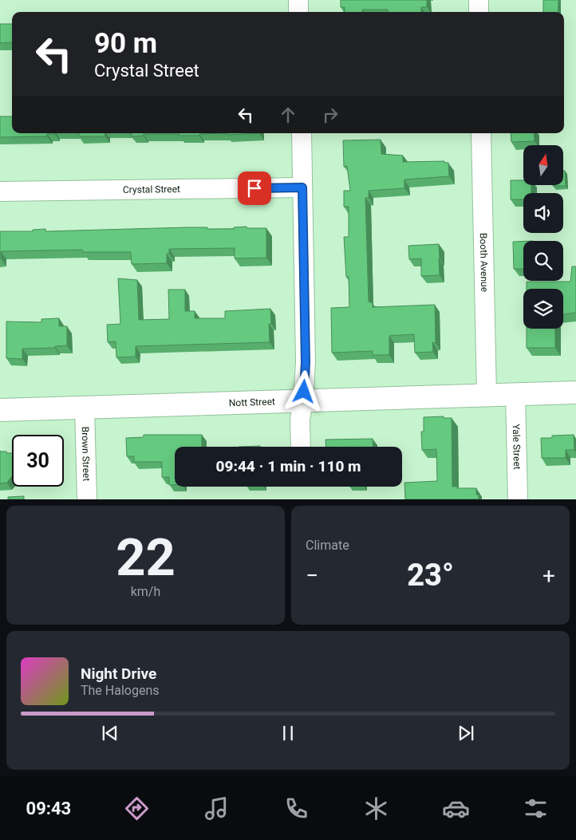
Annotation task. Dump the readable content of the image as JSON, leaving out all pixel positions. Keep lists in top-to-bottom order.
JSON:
{
  "streets": {
    "street": [
      "Crystal Street",
      "Booth Avenue",
      "Nott Street",
      "Yale Street",
      "Brown Street"
    ]
  },
  "crossings": [
    ["Booth Avenue", "Nott Street"],
    ["Nott Street", "Yale Street"],
    ["Nott Street", "Brown Street"]
  ],
  "north": "top",
  "page": {
    "turn": ["90 m", "Crystal Street"],
    "limit": "30",
    "trip": "09:44 · 1 min · 110 m",
    "tile": [
      ["22", "km/h"],
      "Climate"
    ],
    "heat": ["−", "23°", "+"],
    "song": ["Night Drive", "The Halogens"],
    "tabs": "09:43"
  }
}
